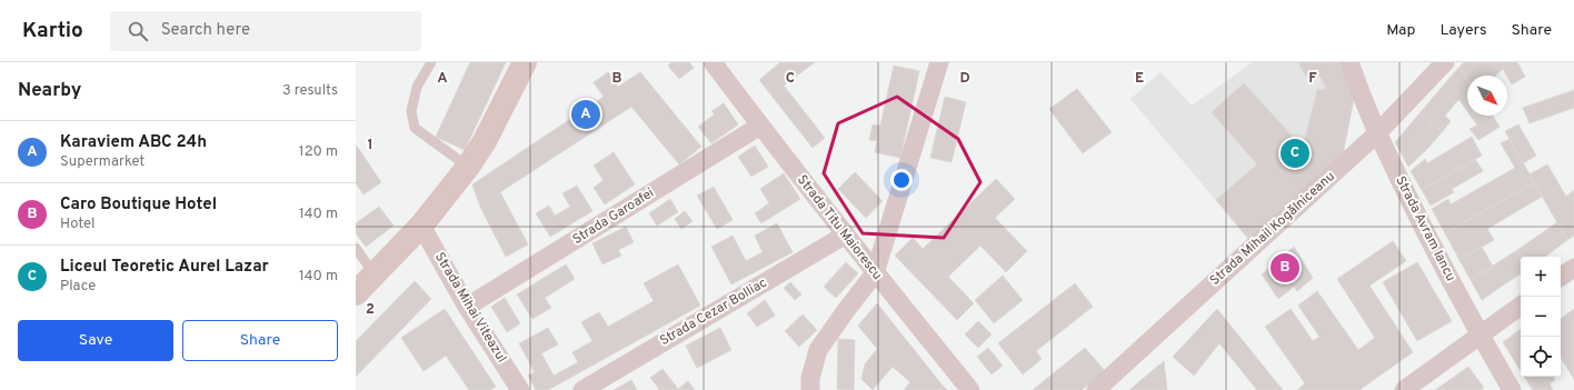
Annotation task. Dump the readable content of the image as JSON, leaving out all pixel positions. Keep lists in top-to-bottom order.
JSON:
{
  "streets": {
    "street": [
      "Strada Garoafei",
      "Strada Titu Maiorescu",
      "Strada Mihail Kogălniceanu",
      "Strada Avram Iancu",
      "Strada Mihai Viteazul",
      "Strada Cezar Bolliac"
    ]
  },
  "crossings": [
    ["Strada Garoafei", "Strada Titu Maiorescu"],
    ["Strada Garoafei", "Strada Mihai Viteazul"],
    ["Strada Titu Maiorescu", "Strada Cezar Bolliac"],
    ["Strada Mihail Kogălniceanu", "Strada Avram Iancu"]
  ],
  "north": "bottom right",
  "page": {
    "header": "Kartio",
    "search": "Search here",
    "nav": ["Map", "Layers", "Share"],
    "heading": ["Nearby", "3 results"],
    "pins": ["A", "C", "B"],
    "list": [
      {
        "mark": "A",
        "name": "Karaviem ABC 24h",
        "note": "Supermarket",
        "value": "120 m"
      },
      {
        "mark": "B",
        "name": "Caro Boutique Hotel",
        "note": "Hotel",
        "value": "140 m"
      },
      {
        "mark": "C",
        "name": "Liceul Teoretic Aurel Lazar",
        "note": "Place",
        "value": "140 m"
      }
    ],
    "map_buttons": ["+", "−"],
    "buttons": ["Save", "Share"]
  },
  "grid": {
    "columns": [
      "A",
      "B",
      "C",
      "D",
      "E",
      "F"
    ],
    "rows": ["1", "2"]
  }
}
